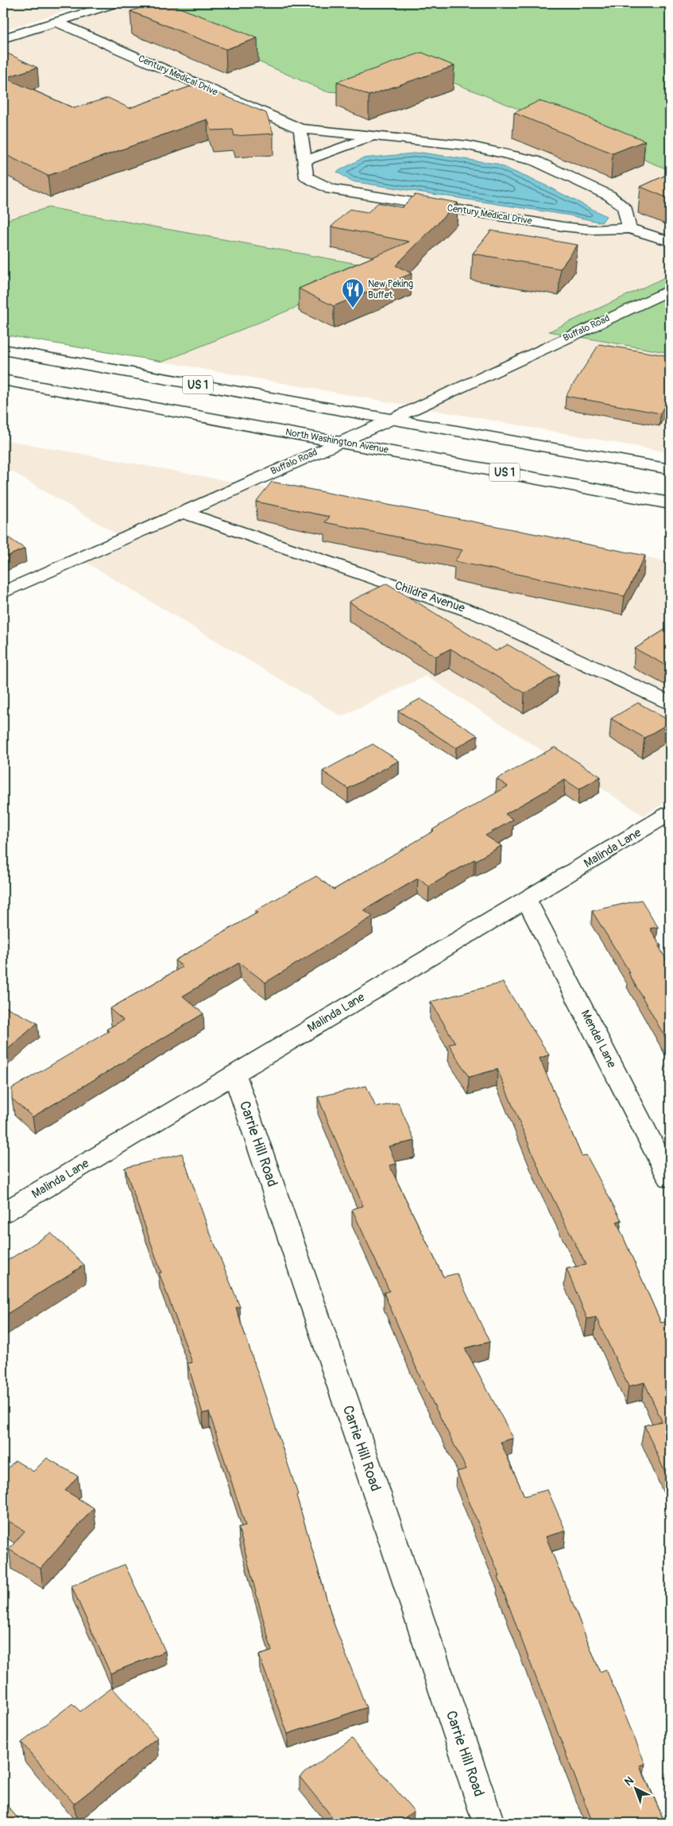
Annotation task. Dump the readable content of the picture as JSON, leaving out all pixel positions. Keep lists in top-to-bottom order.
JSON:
{
  "streets": {
    "street": [
      "Century Medical Drive",
      "Buffalo Road",
      "US 1",
      "North Washington Avenue",
      "Childre Avenue",
      "Malinda Lane",
      "Mendel Lane",
      "Carrie Hill Road"
    ]
  },
  "crossings": [
    ["Buffalo Road", "US 1"],
    ["Buffalo Road", "North Washington Avenue"],
    ["Buffalo Road", "Childre Avenue"],
    ["Malinda Lane", "Mendel Lane"],
    ["Malinda Lane", "Carrie Hill Road"]
  ],
  "places": {
    "restaurant": ["New Peking Buffet"]
  },
  "north": "top left"
}
